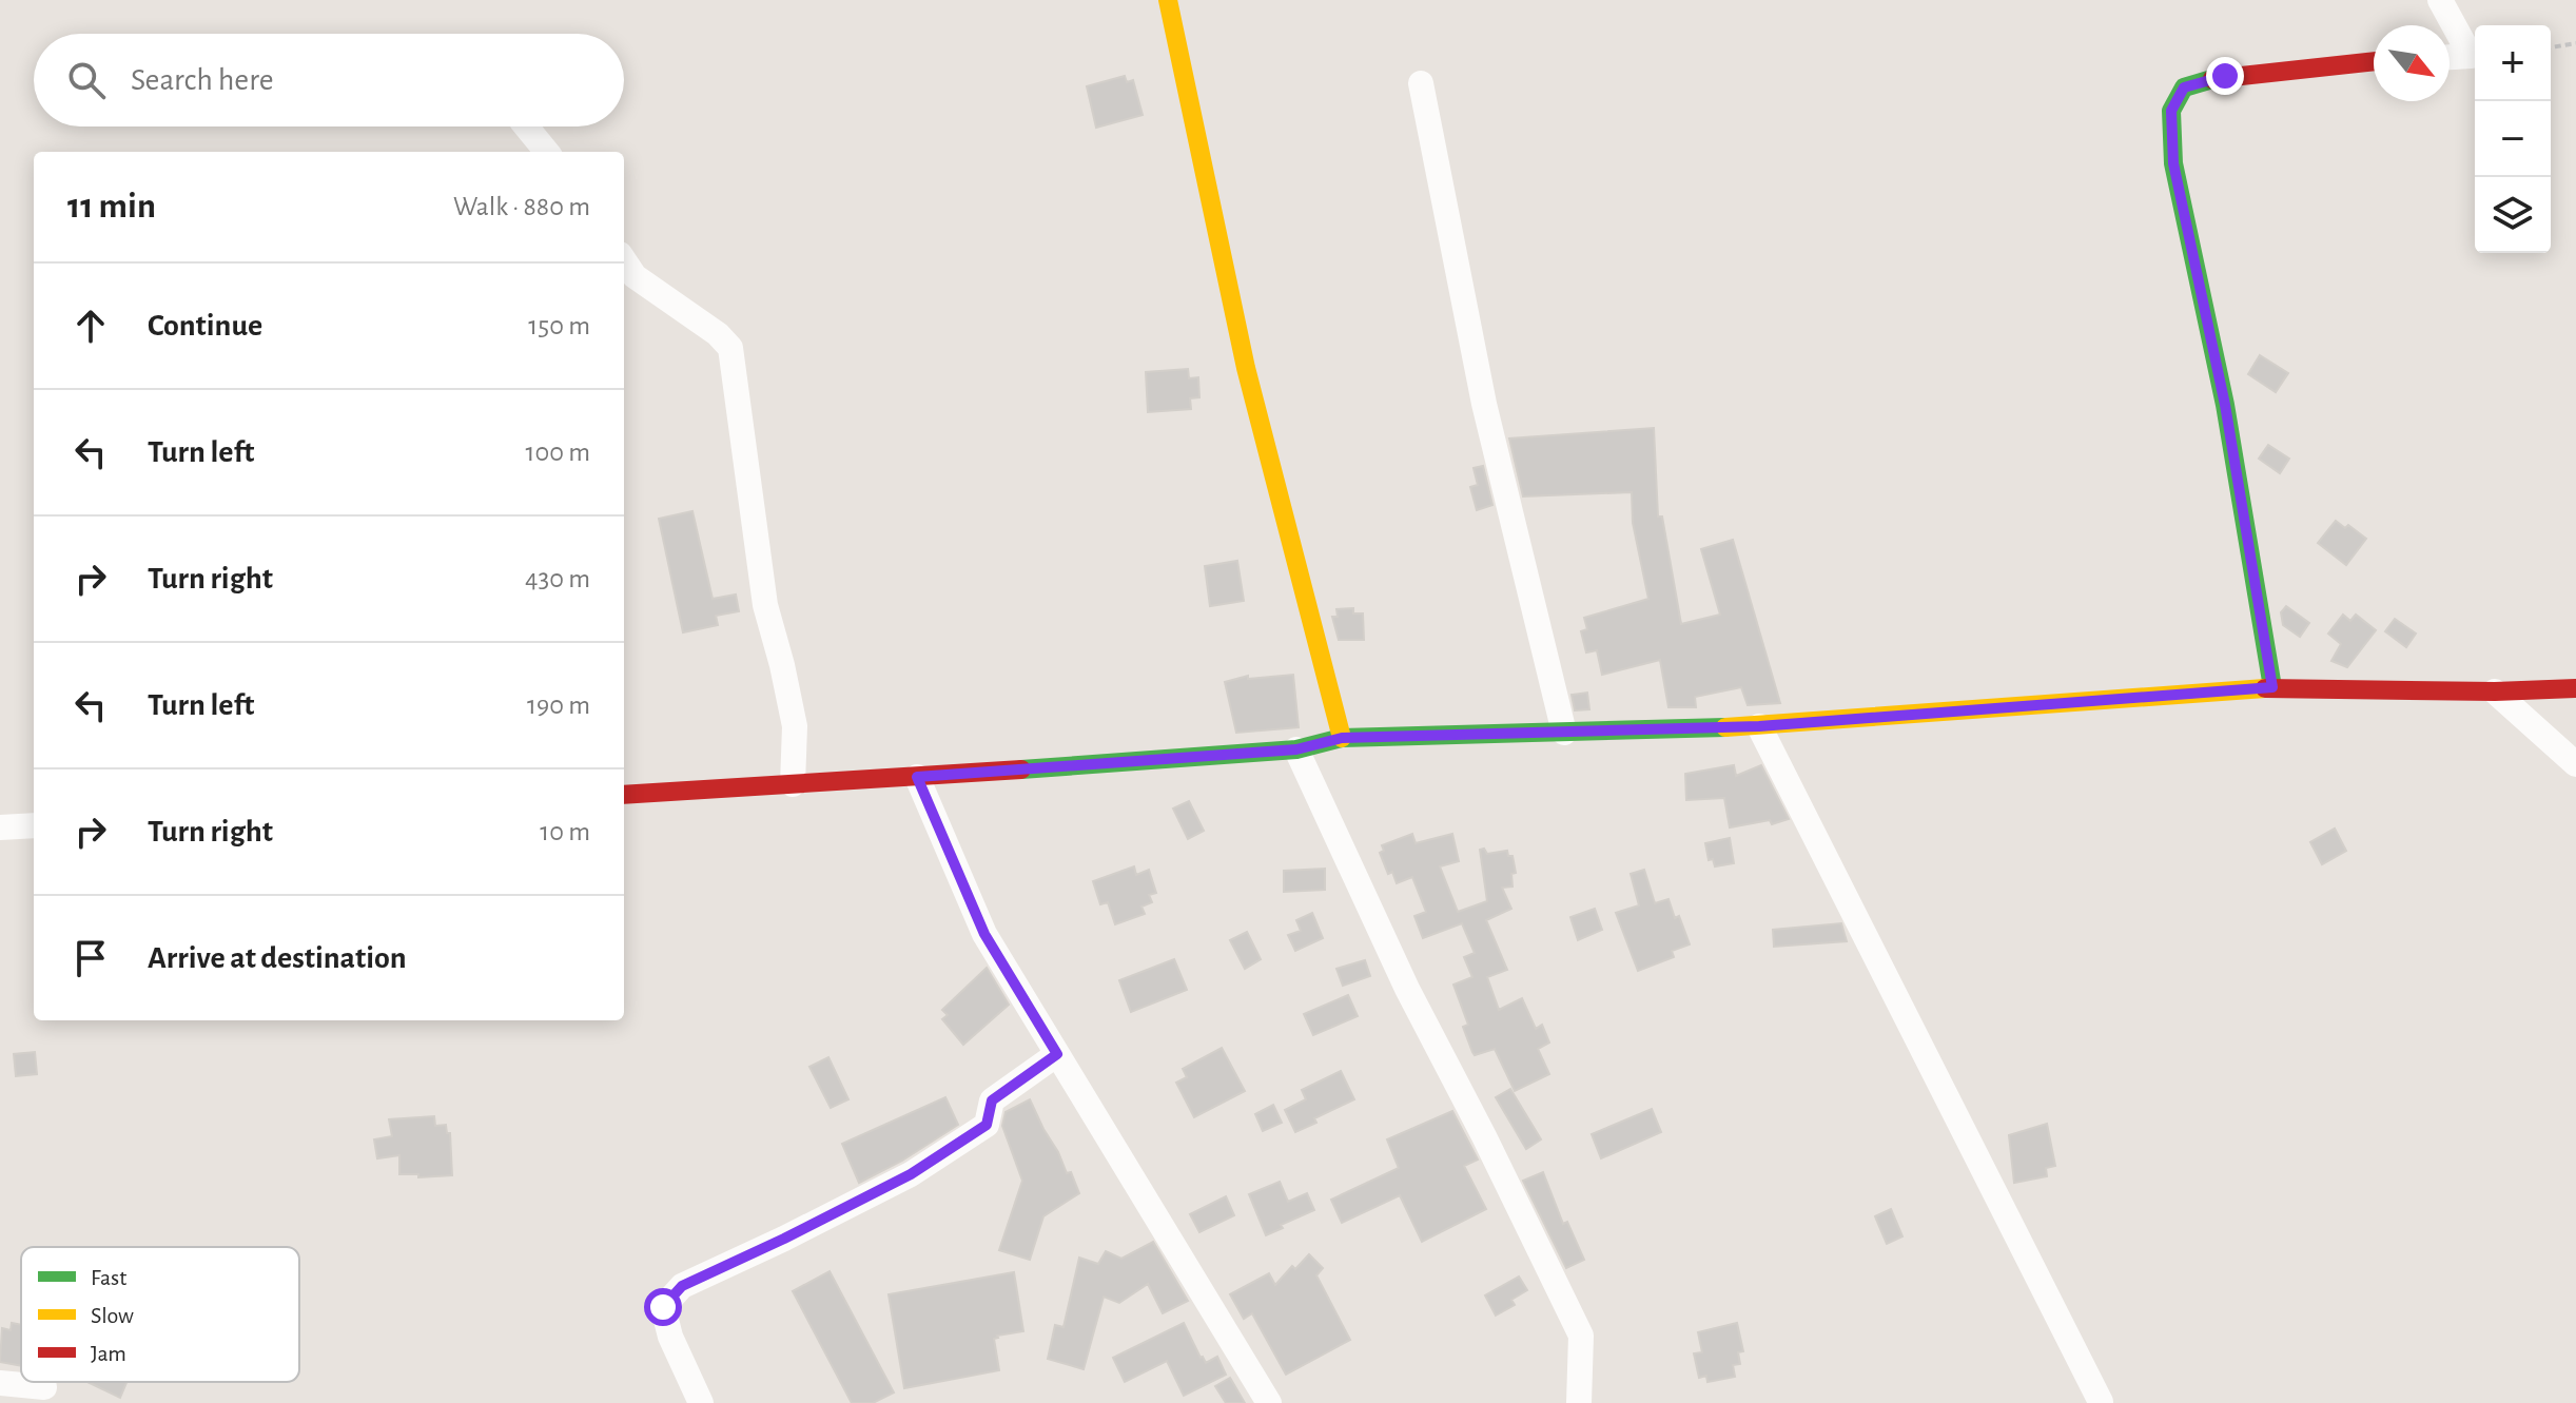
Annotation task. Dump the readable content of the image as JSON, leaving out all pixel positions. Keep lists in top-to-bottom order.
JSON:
{
  "legend": ["Fast", "Slow", "Jam"],
  "north": "bottom right",
  "page": {
    "map_buttons": ["+", "−"],
    "search": "Search here",
    "heading": ["11 min", "Walk · 880 m"],
    "list": [
      ["Continue", "150 m"],
      ["Turn left", "100 m"],
      ["Turn right", "430 m"],
      ["Turn left", "190 m"],
      ["Turn right", "10 m"],
      "Arrive at destination"
    ]
  }
}
